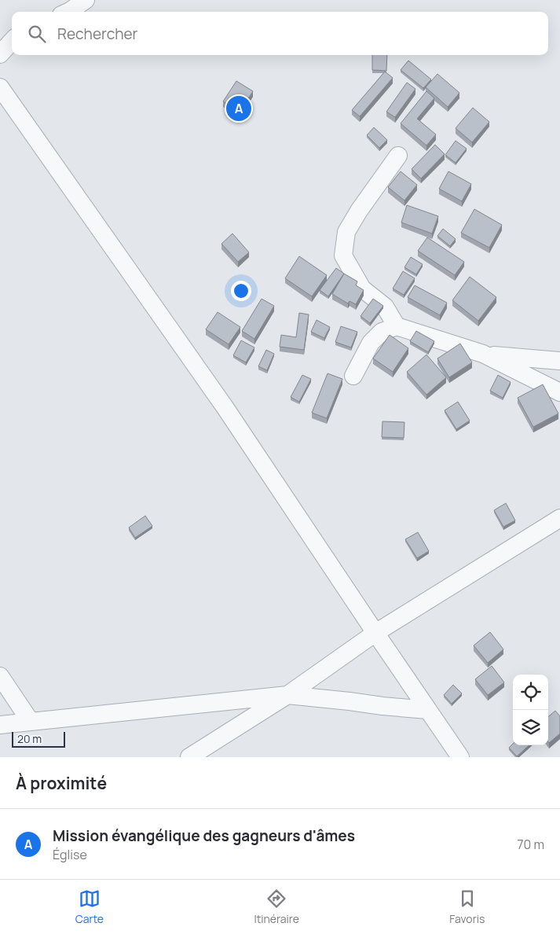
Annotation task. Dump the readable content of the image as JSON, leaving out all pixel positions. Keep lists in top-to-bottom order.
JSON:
{
  "scale_bar": "20 m",
  "page": {
    "search": "Rechercher",
    "pins": "A",
    "scale": "20 m",
    "heading": "À proximité",
    "list": [
      {
        "mark": "A",
        "name": "Mission évangélique des gagneurs d'âmes",
        "note": "Église",
        "value": "70 m"
      }
    ],
    "nav": ["Carte", "Itinéraire", "Favoris"]
  }
}
